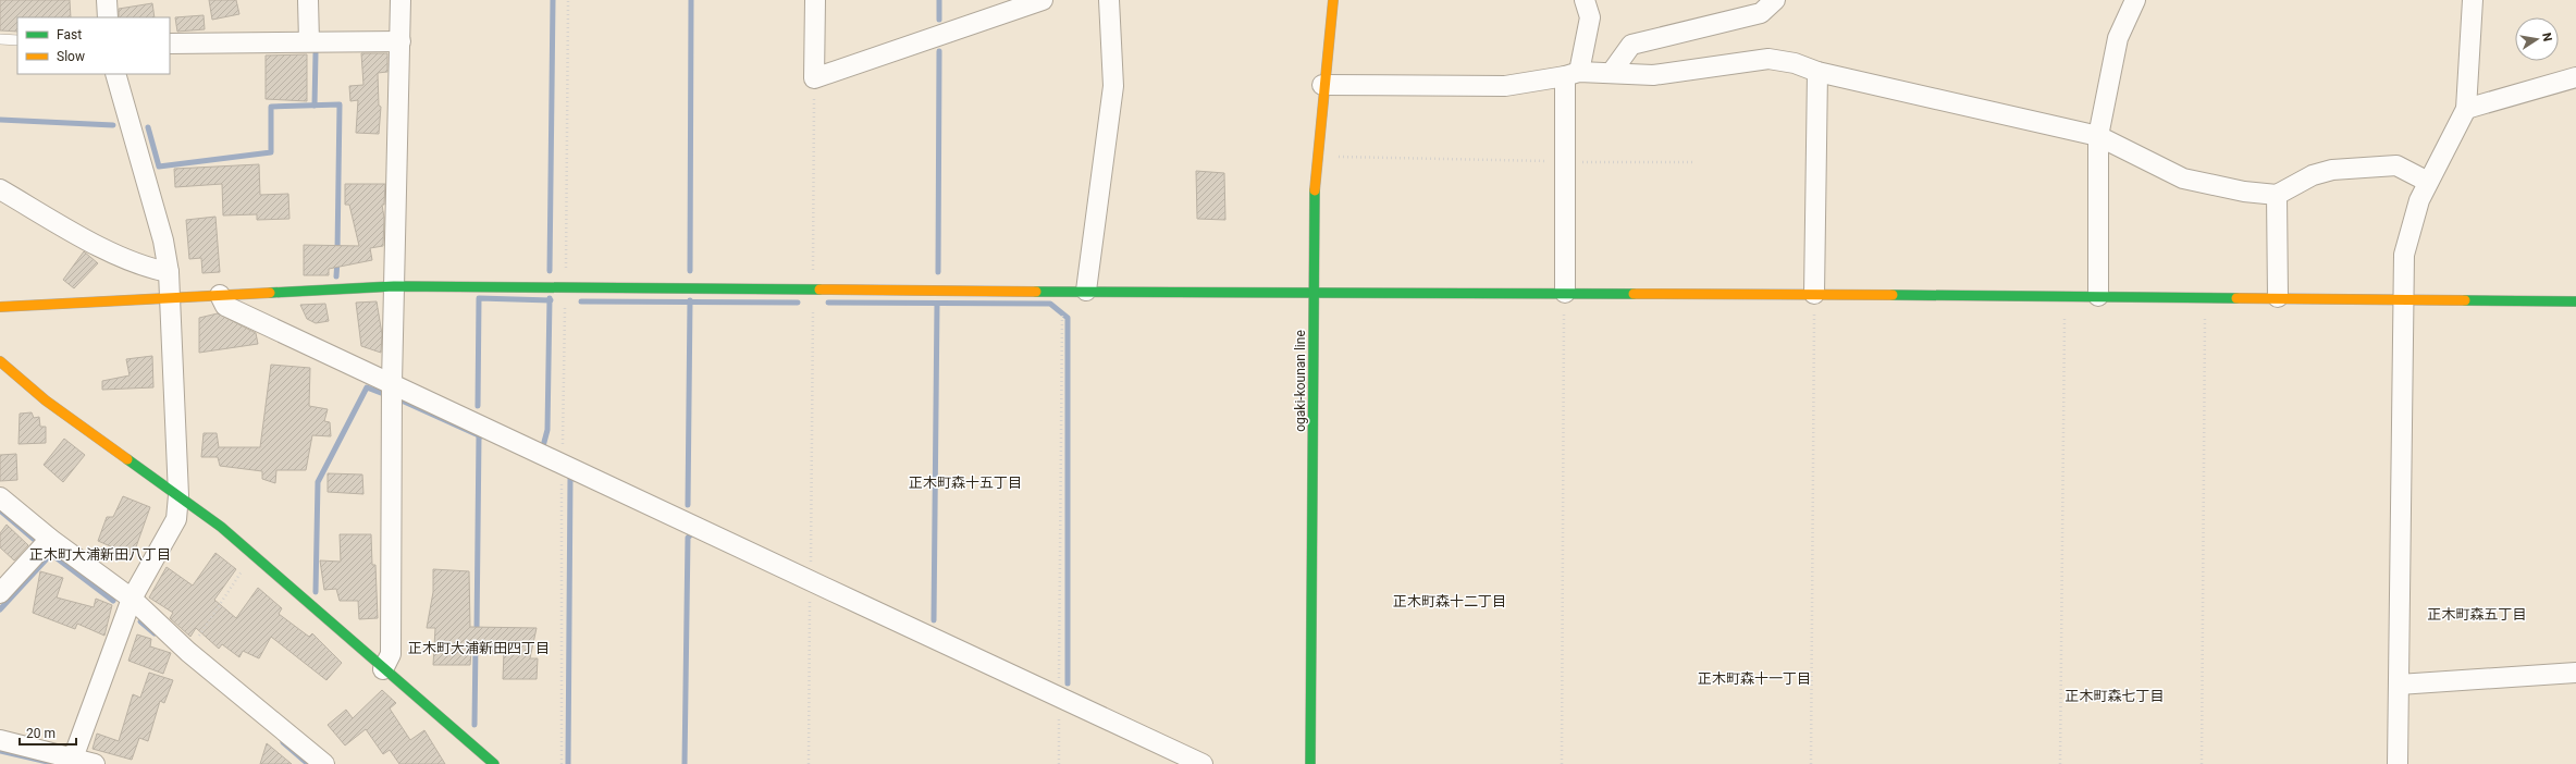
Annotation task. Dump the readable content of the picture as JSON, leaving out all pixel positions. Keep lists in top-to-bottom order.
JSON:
{
  "streets": {
    "street": ["ogaki-kounan line"]
  },
  "districts": [
    "正木町森十五丁目",
    "正木町大浦新田八丁目",
    "正木町森十二丁目",
    "正木町森五丁目",
    "正木町大浦新田四丁目",
    "正木町森十一丁目",
    "正木町森七丁目"
  ],
  "legend": ["Fast", "Slow"],
  "scale_bar": "20 m",
  "north": "right"
}
